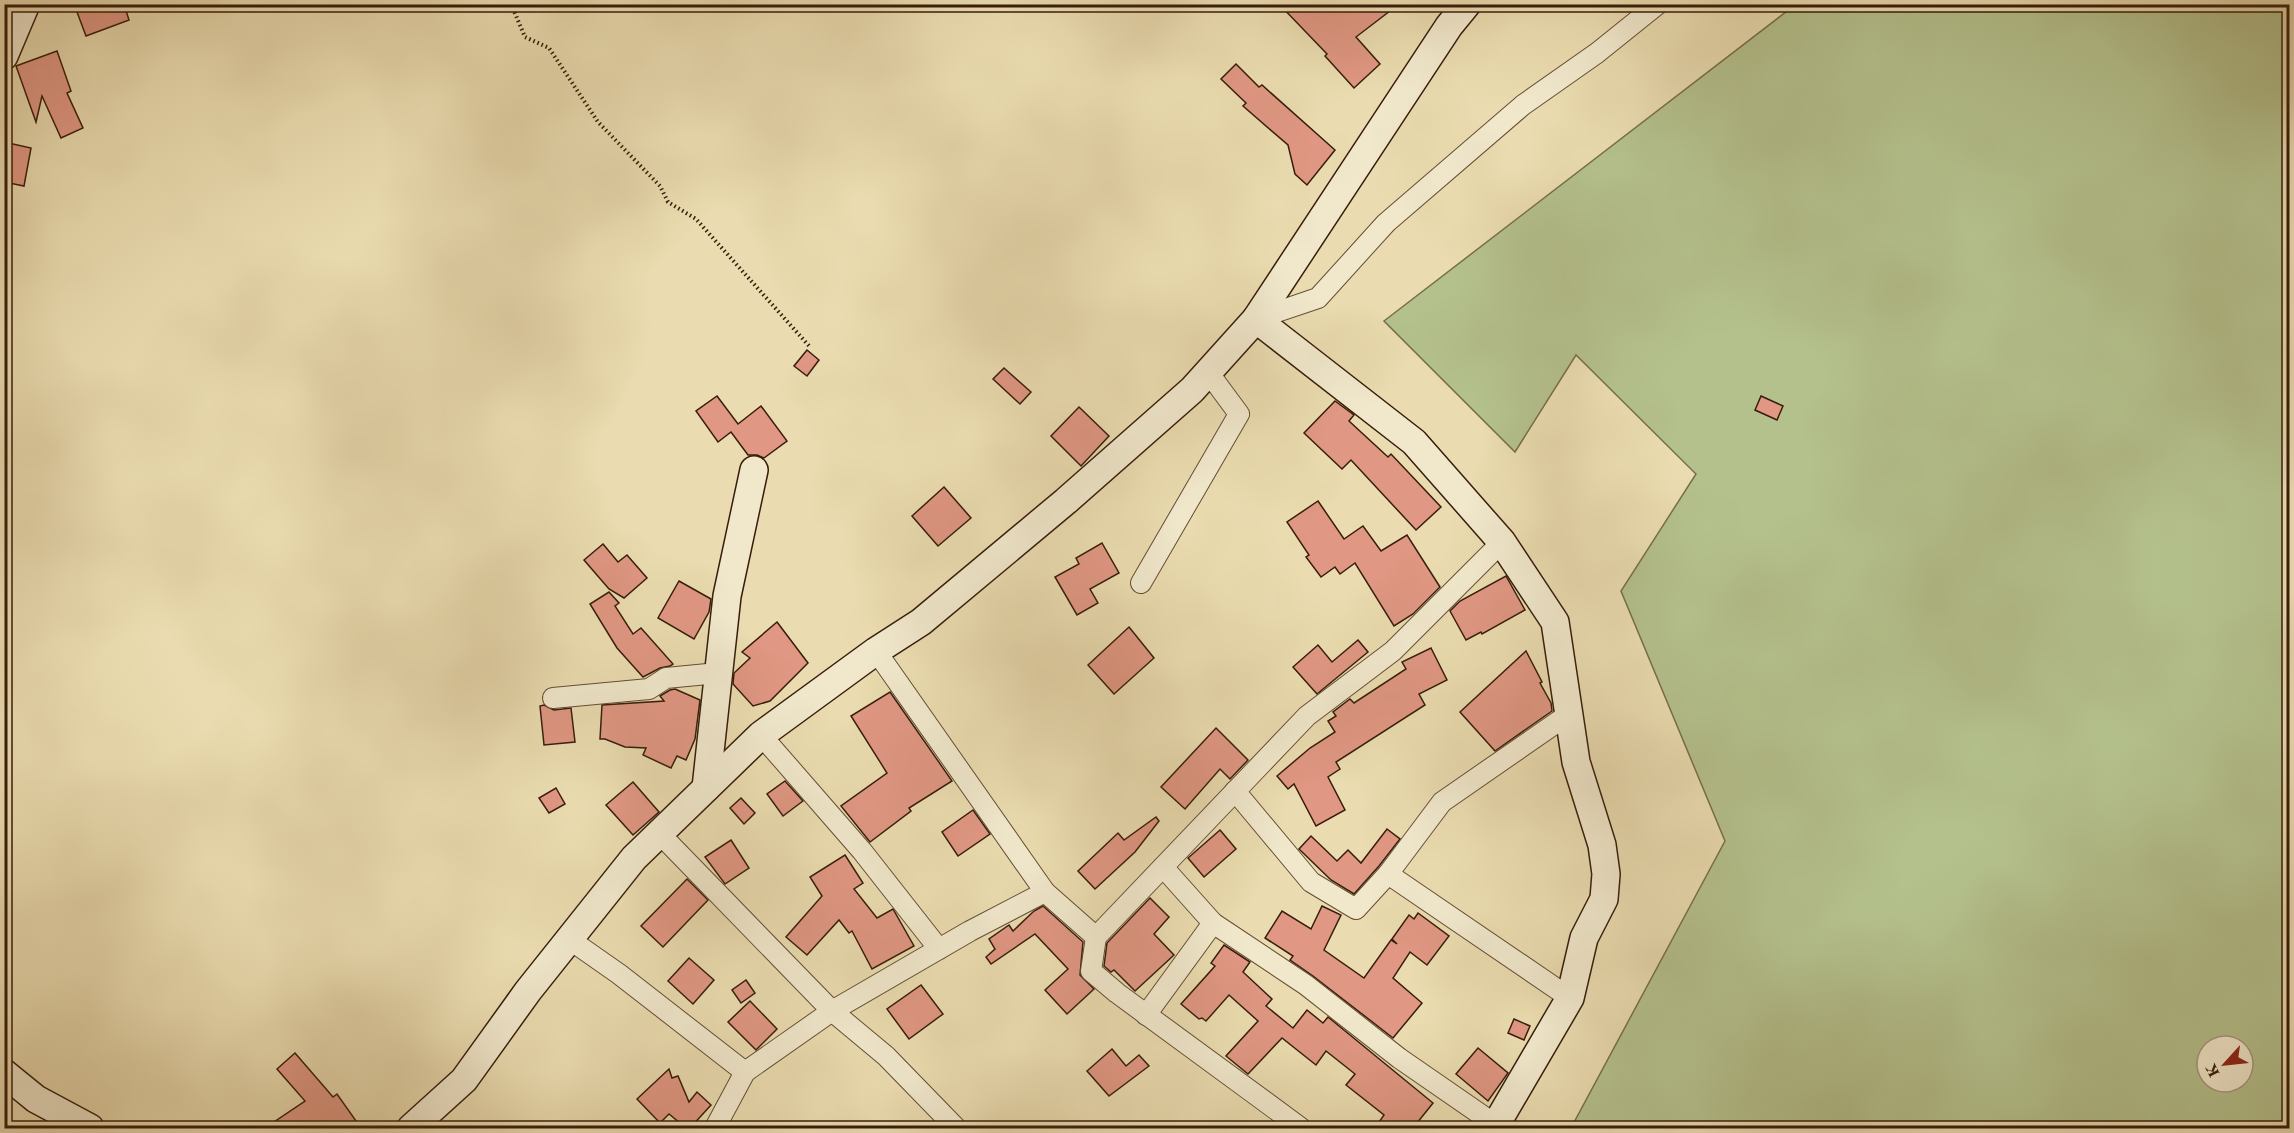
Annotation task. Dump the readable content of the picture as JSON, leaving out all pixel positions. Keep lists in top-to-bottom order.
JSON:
{
  "north": "bottom left"
}
